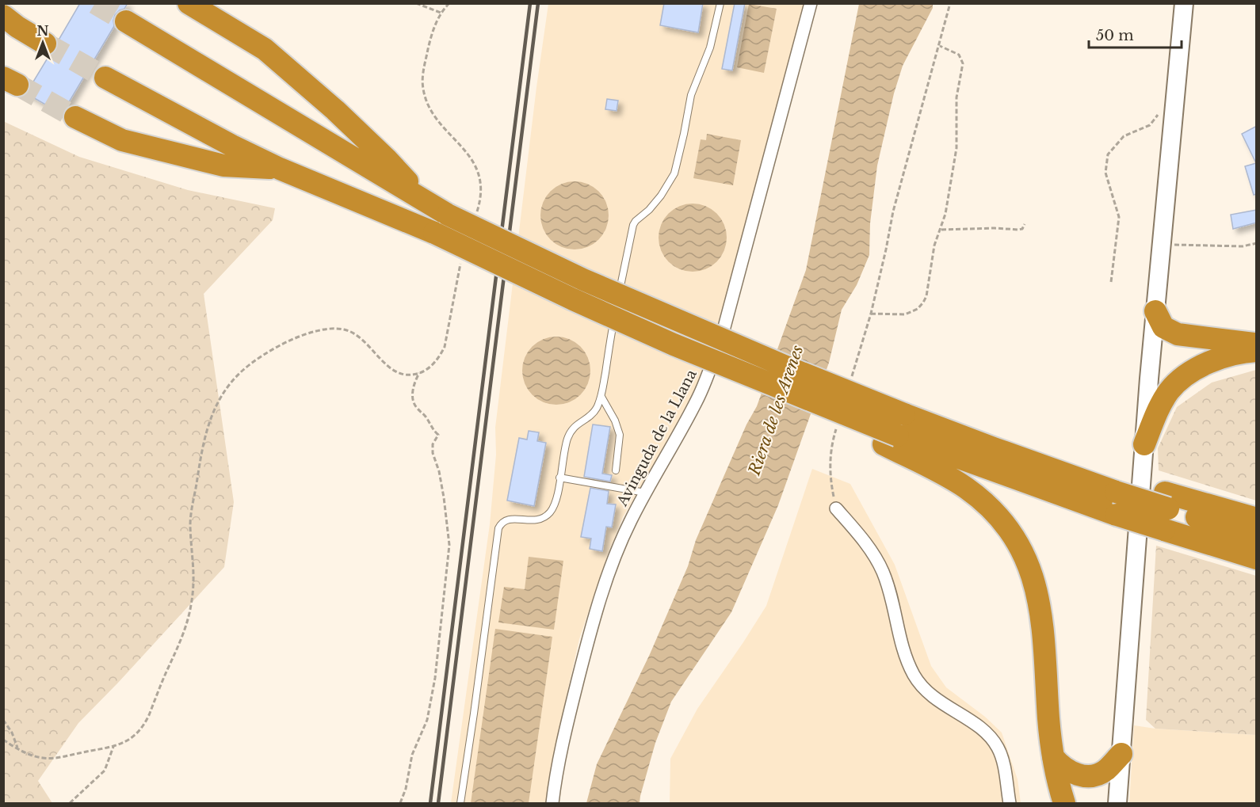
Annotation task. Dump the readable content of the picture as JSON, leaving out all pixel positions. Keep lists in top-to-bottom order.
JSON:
{
  "streets": {
    "street": ["Avinguda de la Llana"]
  },
  "water": ["Riera de les Arenes"],
  "scale_bar": "50 m",
  "north": "top"
}
